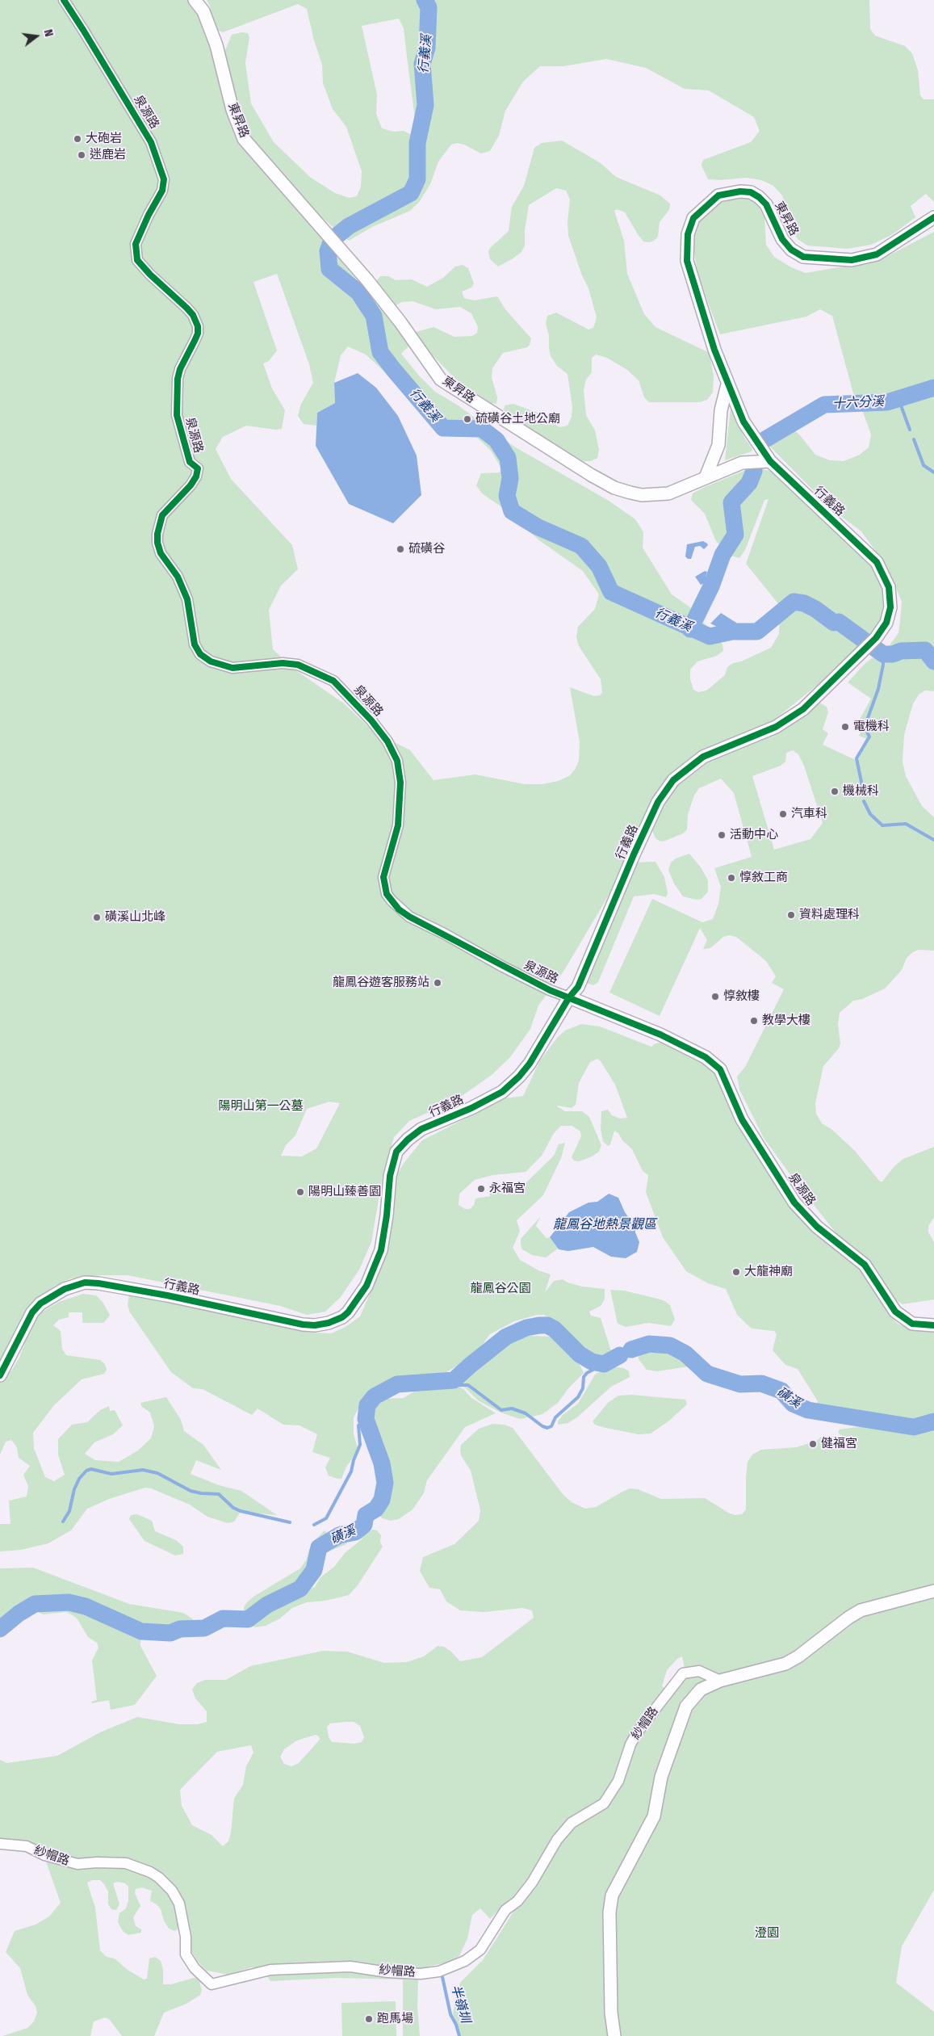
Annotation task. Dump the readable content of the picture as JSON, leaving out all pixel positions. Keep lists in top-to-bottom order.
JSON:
{
  "streets": {
    "street": [
      "泉源路",
      "東昇路",
      "行義路",
      "紗帽路"
    ]
  },
  "crossings": [
    ["泉源路", "行義路"],
    ["東昇路", "行義路"]
  ],
  "water": [
    "行義溪",
    "十六分溪",
    "龍鳳谷地熱景觀區",
    "磺溪",
    "半嶺圳"
  ],
  "parks": ["陽明山第一公墓", "龍鳳谷公園", "澄園"],
  "places": [
    "大砲岩",
    "迷鹿岩",
    "硫磺谷土地公廟",
    "硫磺谷",
    "電機科",
    "機械科",
    "汽車科",
    "活動中心",
    "惇敘工商",
    "資料處理科",
    "磺溪山北峰",
    "龍鳳谷遊客服務站",
    "惇敘樓",
    "教學大樓",
    "永福宮",
    "陽明山臻善園",
    "大龍神廟",
    "健福宮",
    "跑馬場"
  ],
  "north": "right"
}
